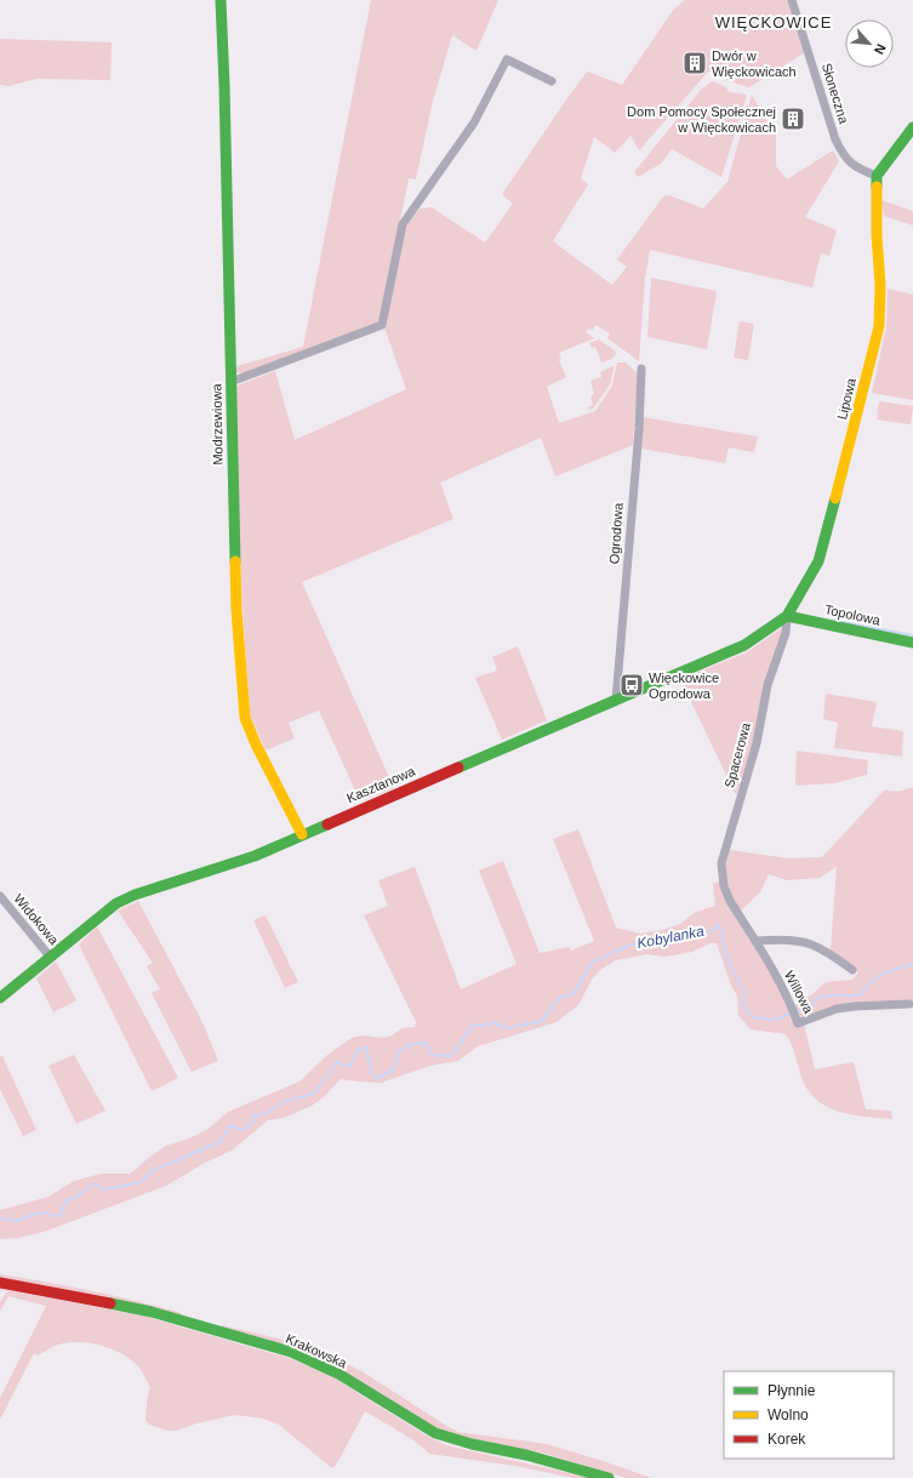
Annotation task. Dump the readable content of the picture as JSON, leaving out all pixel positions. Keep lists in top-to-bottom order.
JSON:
{
  "streets": {
    "street": [
      "Słoneczna",
      "Lipowa",
      "Modrzewiowa",
      "Ogrodowa",
      "Topolowa",
      "Spacerowa",
      "Kasztanowa",
      "Widokowa",
      "Willowa",
      "Krakowska"
    ]
  },
  "crossings": [
    ["Słoneczna", "Lipowa"],
    ["Lipowa", "Topolowa"],
    ["Lipowa", "Spacerowa"],
    ["Lipowa", "Kasztanowa"],
    ["Modrzewiowa", "Kasztanowa"],
    ["Ogrodowa", "Kasztanowa"],
    ["Topolowa", "Spacerowa"],
    ["Topolowa", "Kasztanowa"],
    ["Spacerowa", "Kasztanowa"],
    ["Spacerowa", "Willowa"],
    ["Kasztanowa", "Widokowa"]
  ],
  "districts": ["WIĘCKOWICE"],
  "water": ["Kobylanka"],
  "places": {
    "building": ["Dwór w Więckowicach", "Dom Pomocy Społecznej w Więckowicach"],
    "bus stop": ["Więckowice Ogrodowa"]
  },
  "legend": ["Płynnie", "Wolno", "Korek"],
  "north": "bottom right"
}
